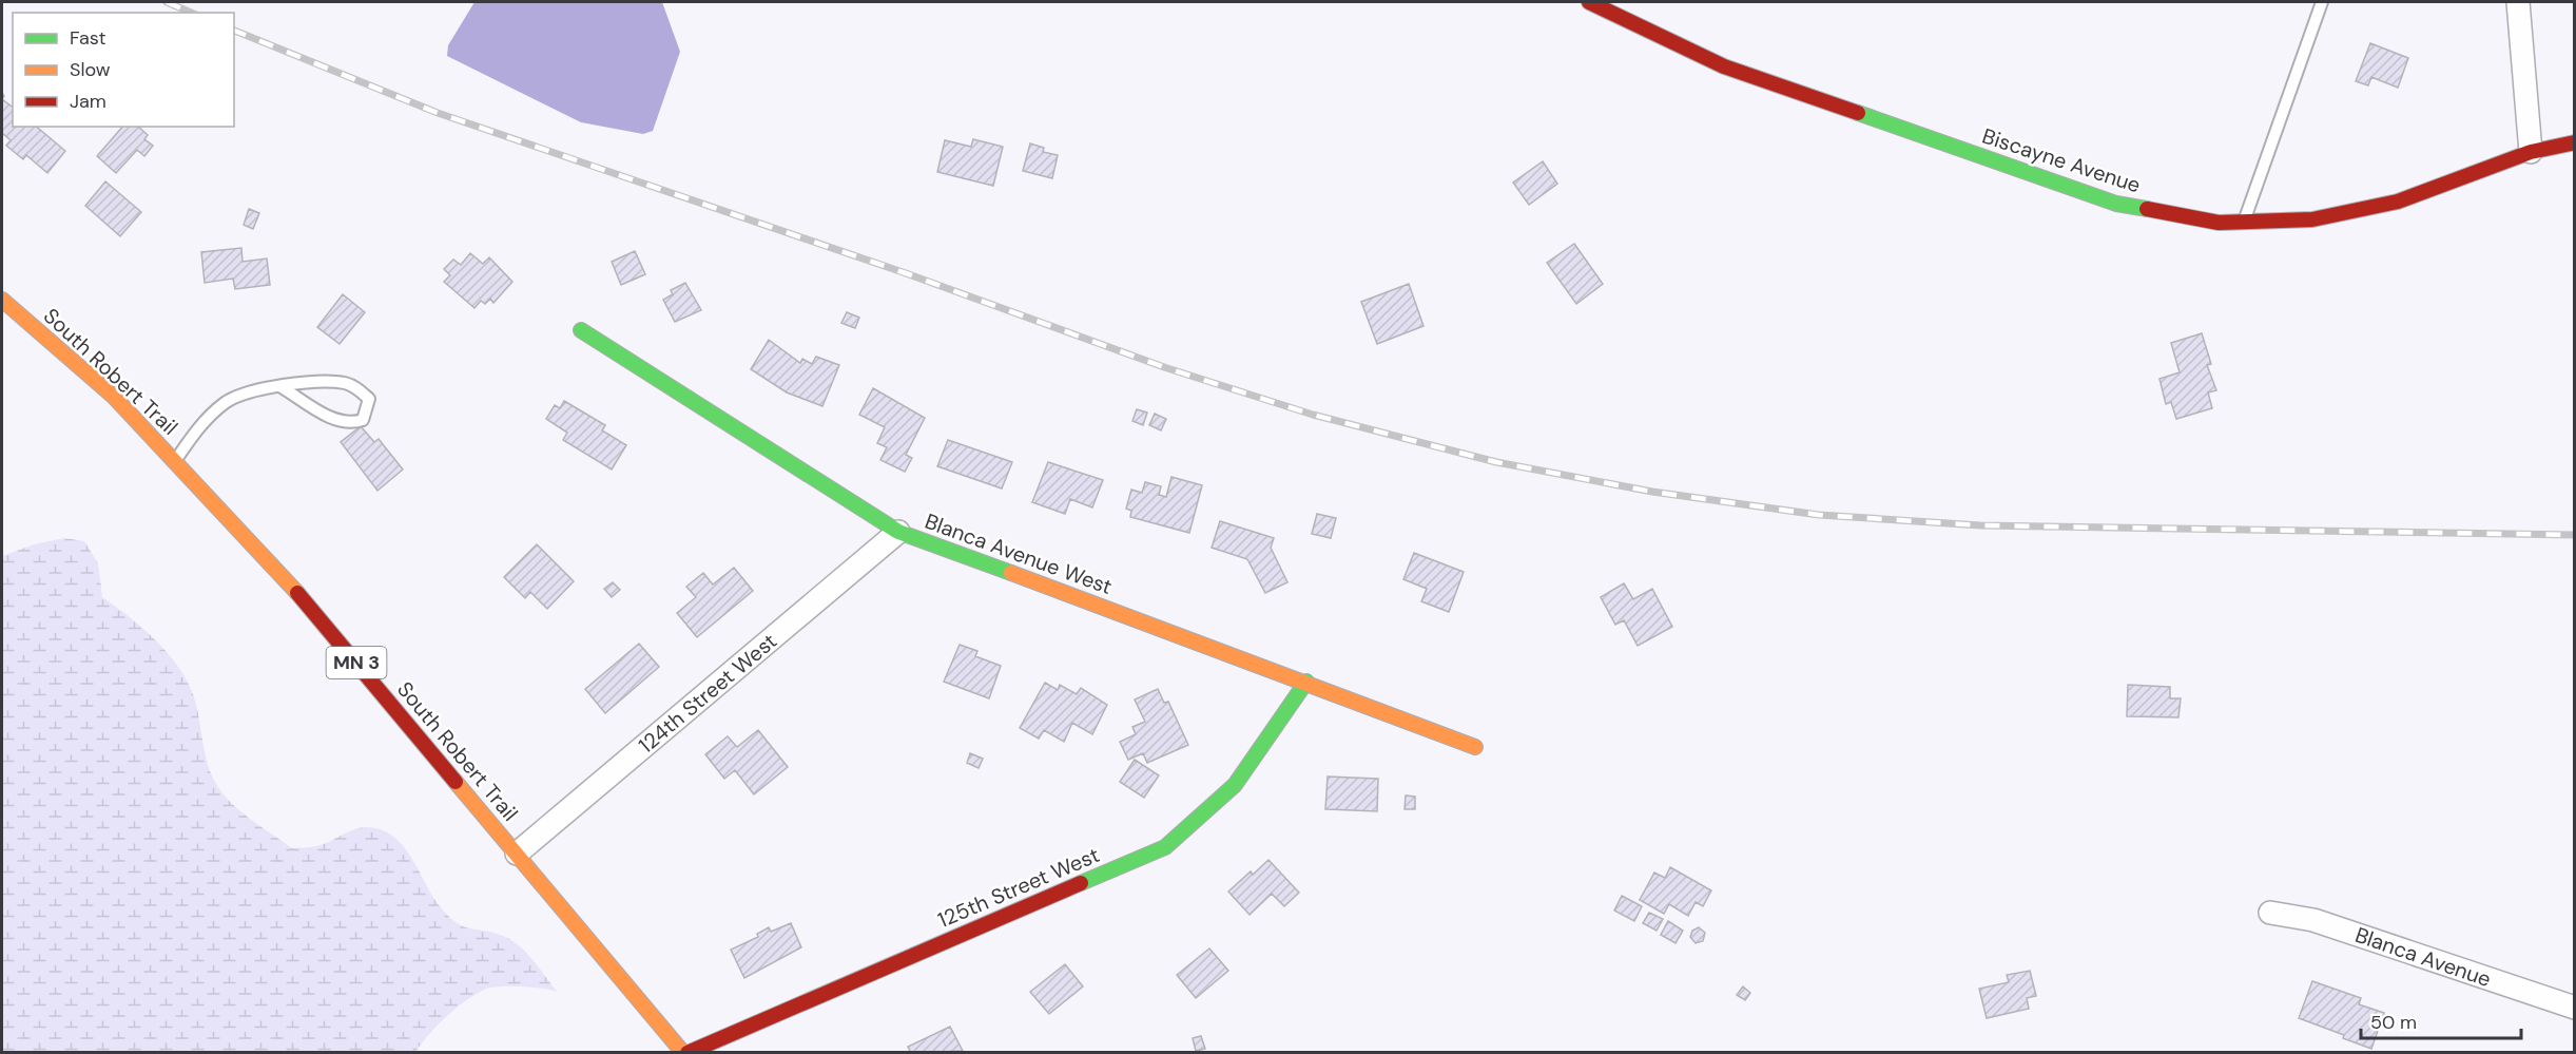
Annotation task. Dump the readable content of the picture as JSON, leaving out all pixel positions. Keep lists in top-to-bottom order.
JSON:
{
  "streets": {
    "street": [
      "Biscayne Avenue",
      "South Robert Trail",
      "Blanca Avenue West",
      "MN 3",
      "124th Street West",
      "125th Street West",
      "Blanca Avenue"
    ]
  },
  "crossings": [
    ["South Robert Trail", "124th Street West"],
    ["South Robert Trail", "125th Street West"],
    ["Blanca Avenue West", "124th Street West"],
    ["Blanca Avenue West", "125th Street West"]
  ],
  "legend": ["Fast", "Slow", "Jam"],
  "scale_bar": "50 m"
}
